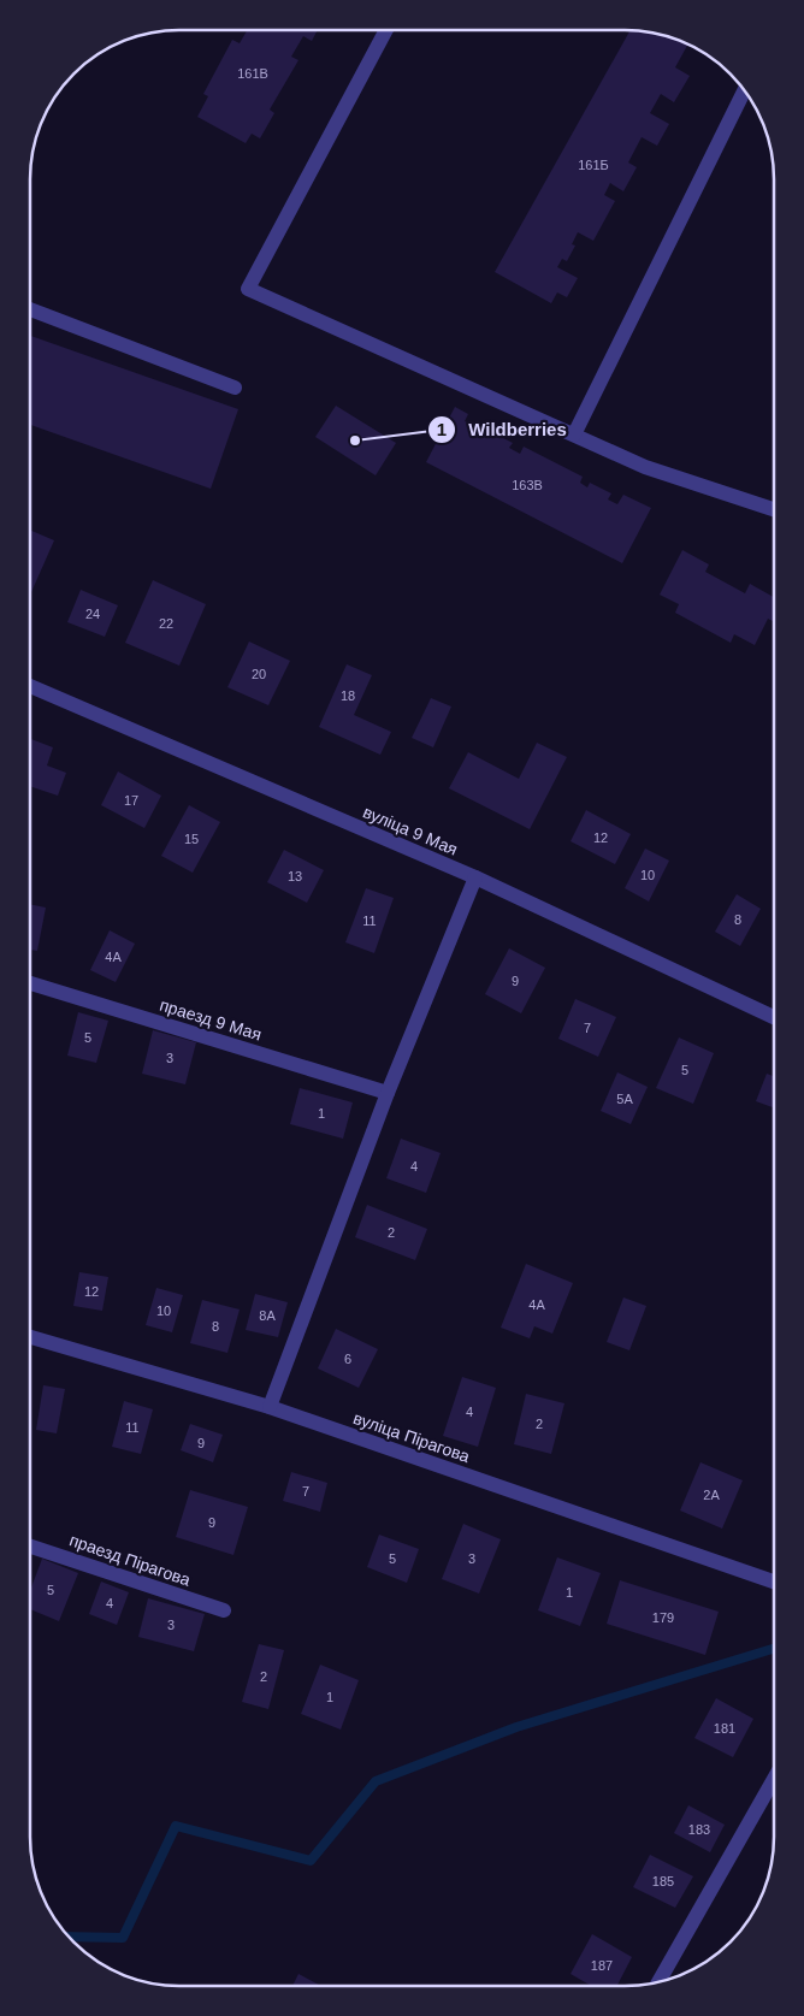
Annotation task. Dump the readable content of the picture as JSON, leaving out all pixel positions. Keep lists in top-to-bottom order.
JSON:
{
  "streets": {
    "street": [
      "вуліца 9 Мая",
      "праезд 9 Мая",
      "вуліца Пірагова",
      "праезд Пірагова"
    ]
  },
  "places": ["Wildberries"],
  "house_numbers": [
    "161В",
    "161Б",
    "163В",
    "24",
    "22",
    "20",
    "18",
    "17",
    "12",
    "15",
    "10",
    "13",
    "8",
    "11",
    "4А",
    "9",
    "7",
    "5",
    "3",
    "5",
    "5А",
    "1",
    "4",
    "2",
    "12",
    "4А",
    "10",
    "8А",
    "8",
    "6",
    "4",
    "2",
    "11",
    "9",
    "7",
    "2А",
    "9",
    "5",
    "3",
    "5",
    "1",
    "4",
    "179",
    "3",
    "2",
    "1",
    "181",
    "183",
    "185",
    "187"
  ]
}
